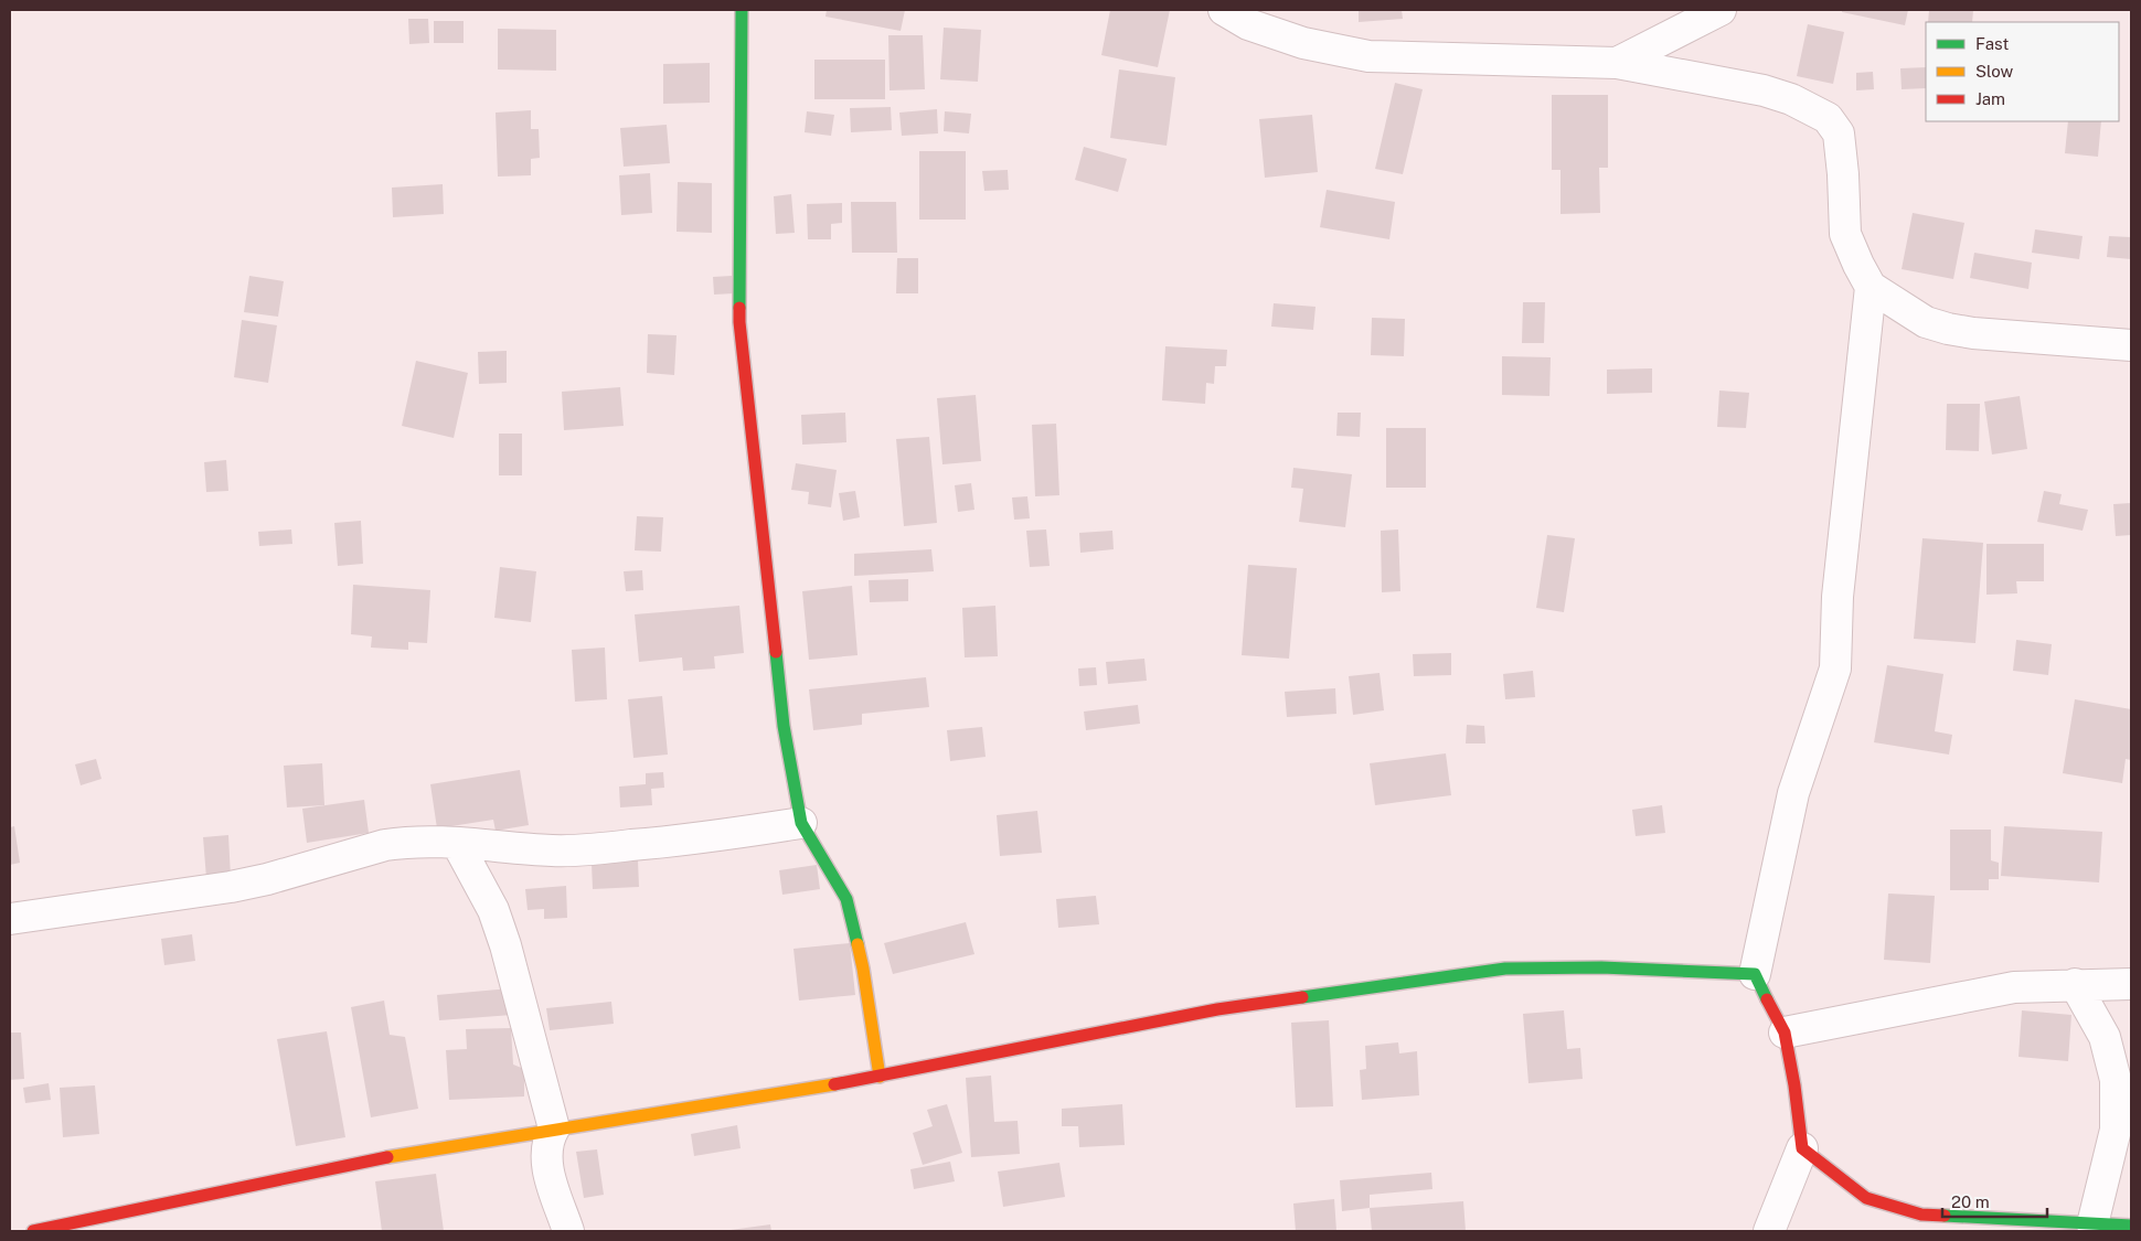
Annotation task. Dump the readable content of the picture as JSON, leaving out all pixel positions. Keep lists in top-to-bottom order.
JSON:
{
  "legend": ["Fast", "Slow", "Jam"],
  "scale_bar": "20 m"
}
